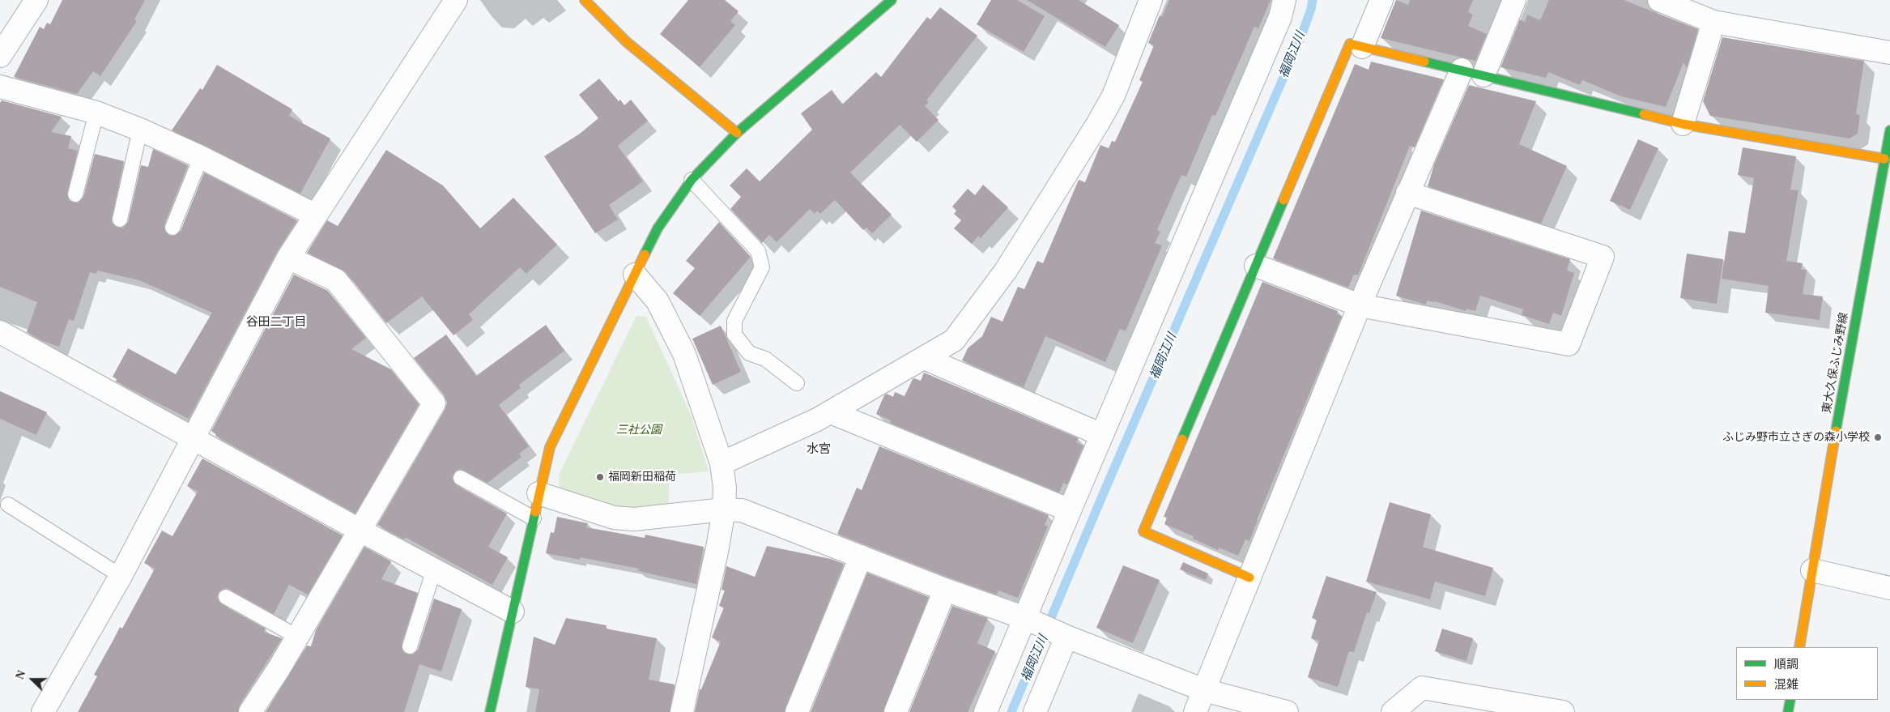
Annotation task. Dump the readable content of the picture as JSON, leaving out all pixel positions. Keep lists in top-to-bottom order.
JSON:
{
  "streets": {
    "street": ["東大久保ふじみ野線"]
  },
  "districts": ["谷田二丁目", "水宮"],
  "water": ["福岡江川"],
  "parks": ["三社公園"],
  "places": ["ふじみ野市立さぎの森小学校", "福岡新田稲荷"],
  "legend": ["順調", "混雑"],
  "north": "left"
}
